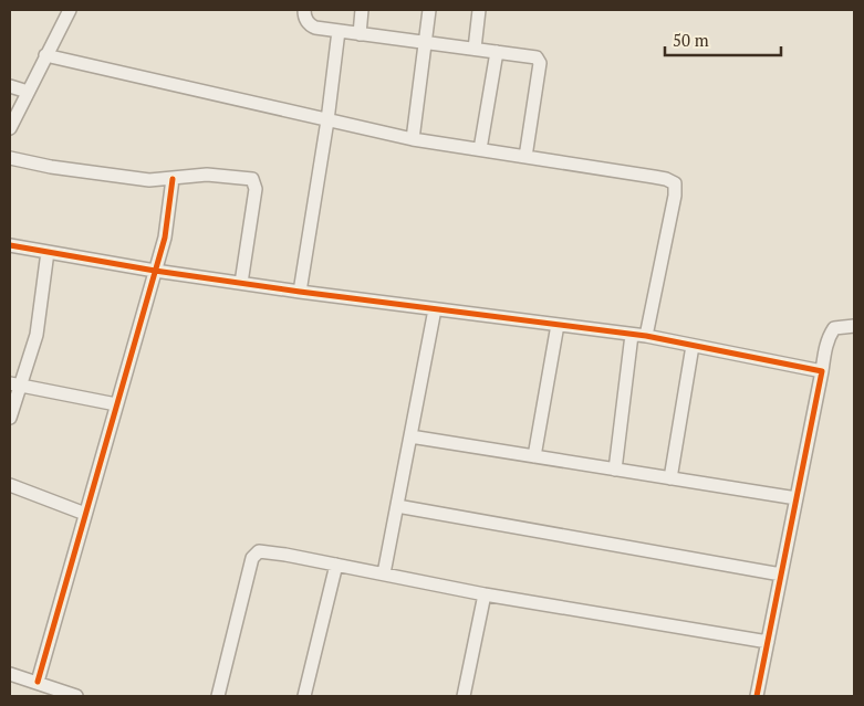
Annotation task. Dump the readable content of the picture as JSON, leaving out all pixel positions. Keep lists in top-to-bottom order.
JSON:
{
  "scale_bar": "50 m"
}
